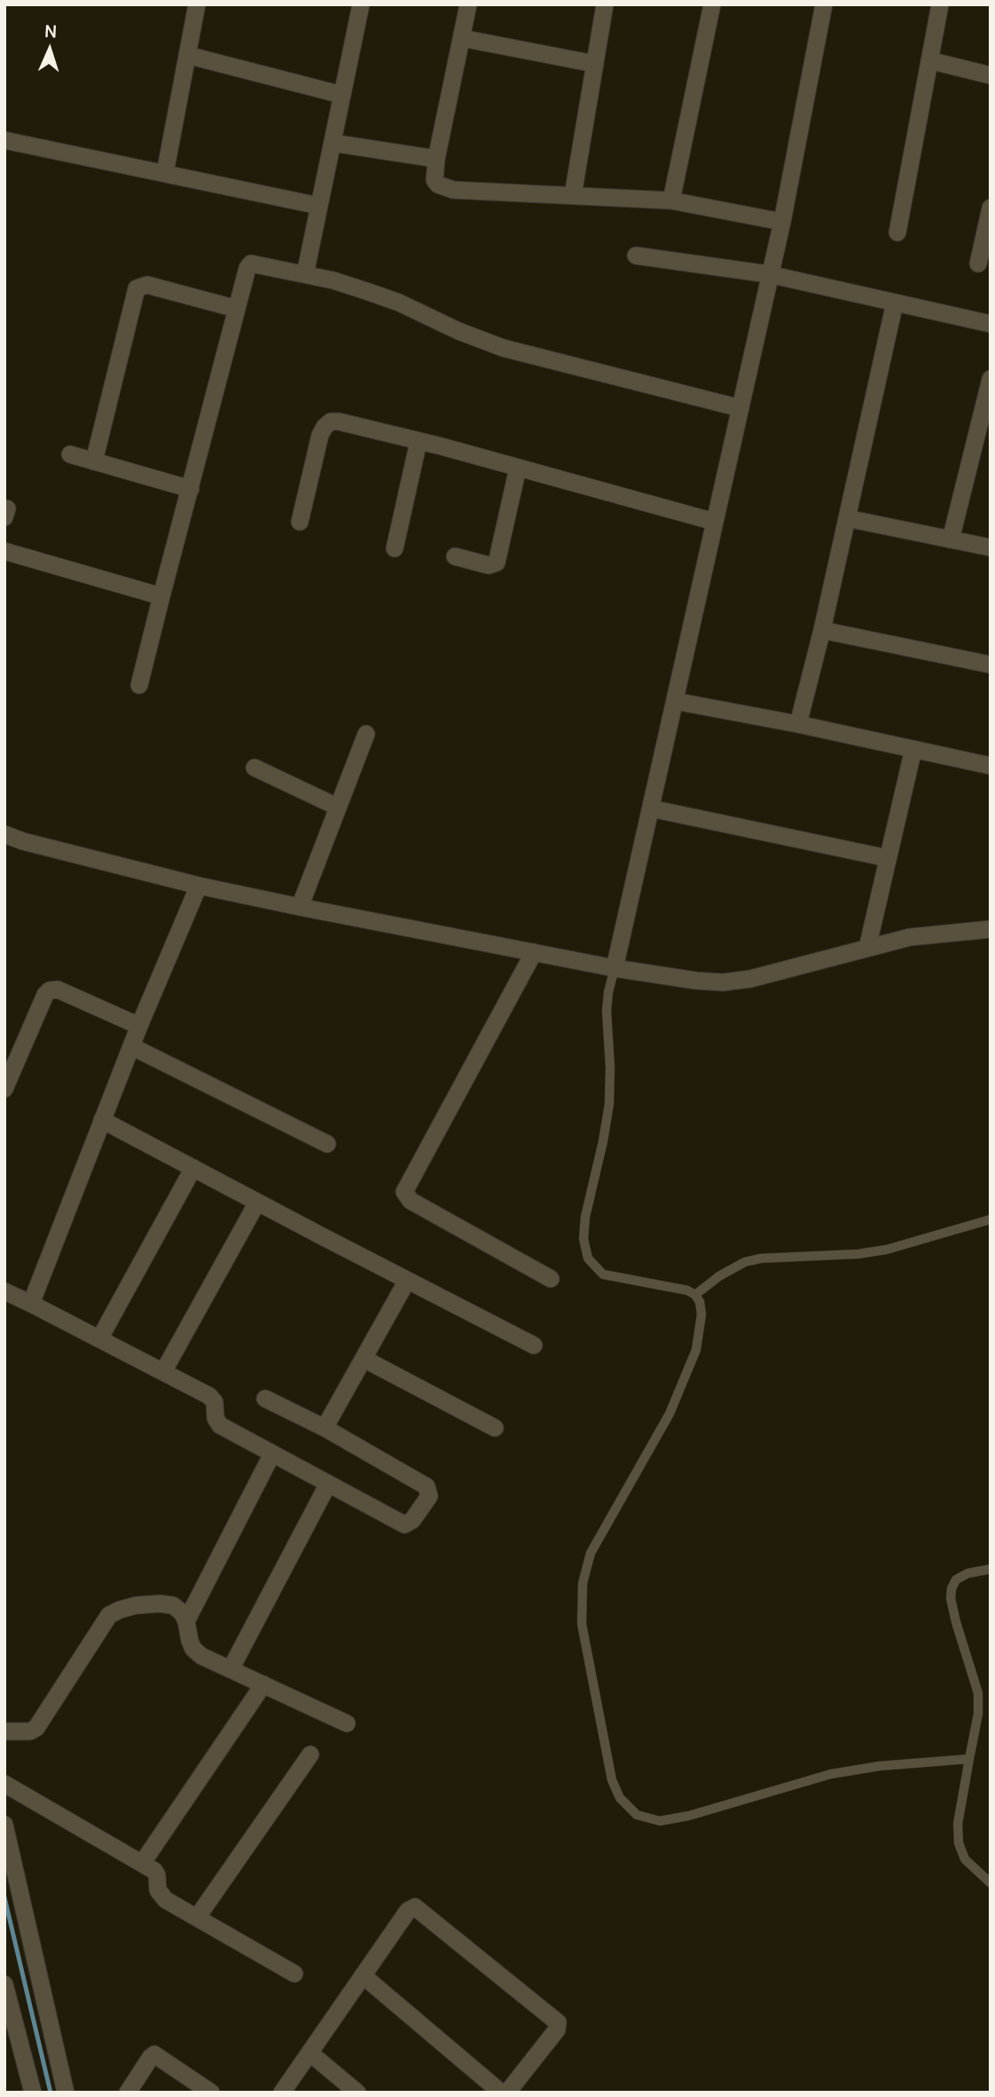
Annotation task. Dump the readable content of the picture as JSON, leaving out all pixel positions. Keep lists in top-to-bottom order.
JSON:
{
  "north": "top"
}
